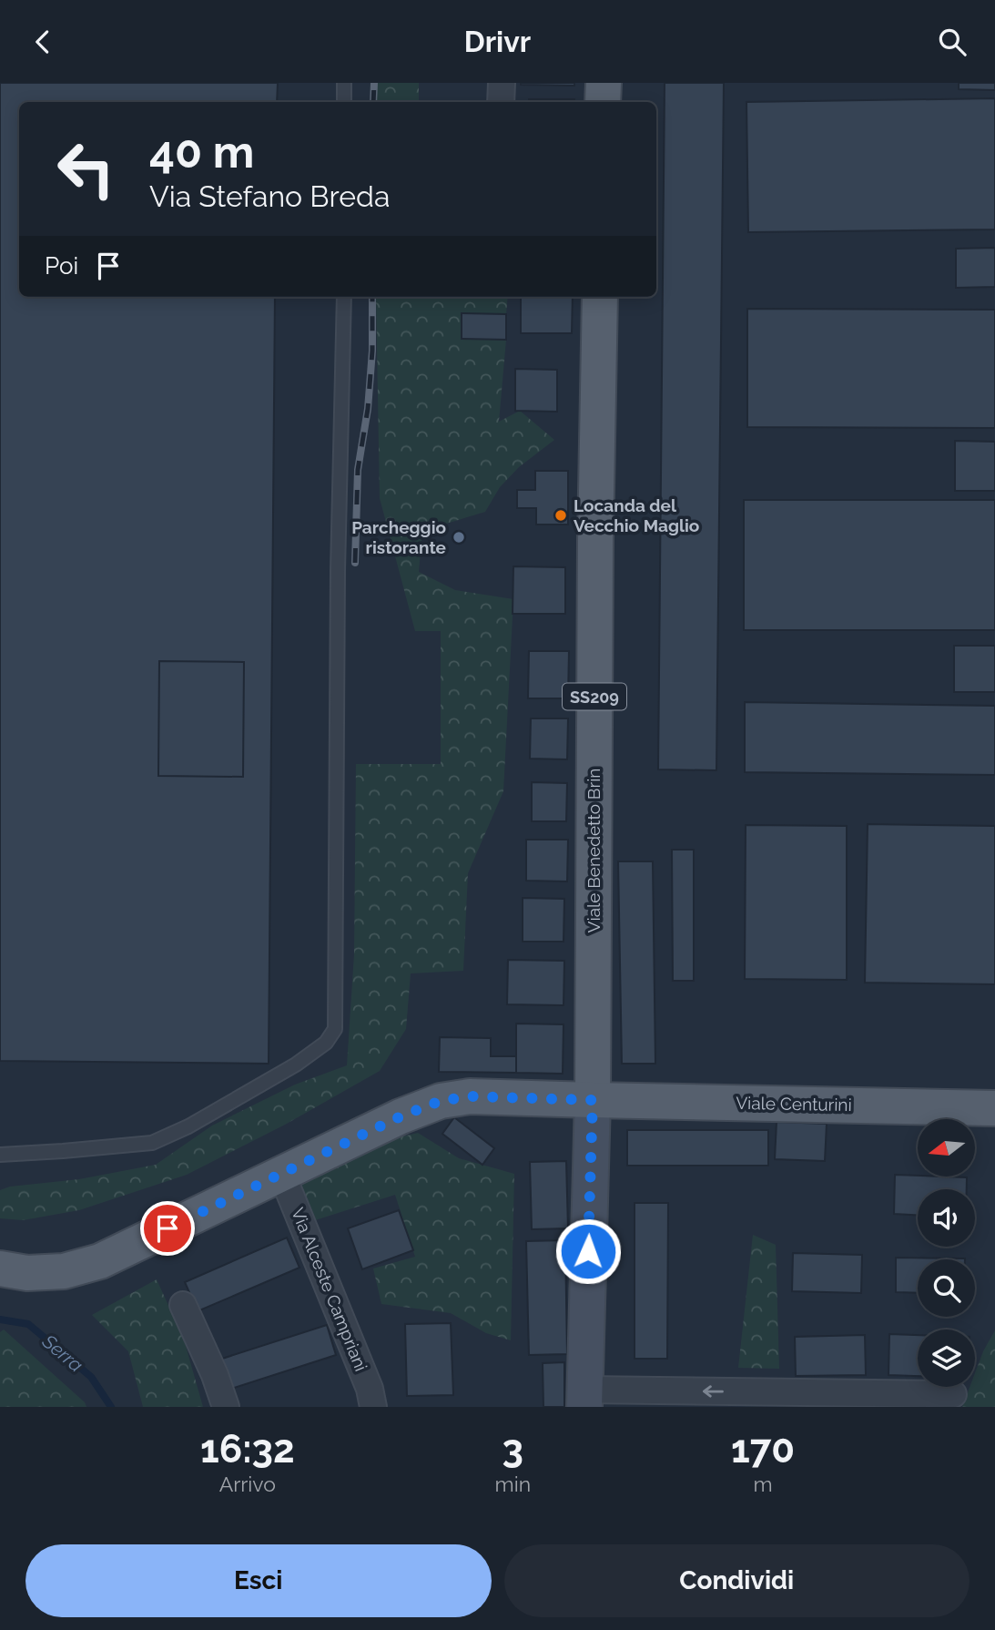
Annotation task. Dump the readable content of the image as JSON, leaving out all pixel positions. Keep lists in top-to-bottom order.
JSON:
{
  "streets": {
    "main road": ["SS209", "Viale Benedetto Brin", "Viale Centurini"],
    "street": ["Via Alceste Campriani"]
  },
  "crossings": [
    ["Viale Benedetto Brin", "Viale Centurini"],
    ["Viale Centurini", "Via Alceste Campriani"]
  ],
  "water": ["Serra"],
  "places": ["Locanda del Vecchio Maglio", "Parcheggio ristorante"],
  "north": "left",
  "page": {
    "header": "Drivr",
    "turn": ["40 m", "Via Stefano Breda"],
    "then": "Poi",
    "eta": [
      "16:32",
      "Arrivo",
      "3",
      "min",
      "170",
      "m"
    ],
    "buttons": ["Esci", "Condividi"]
  }
}
